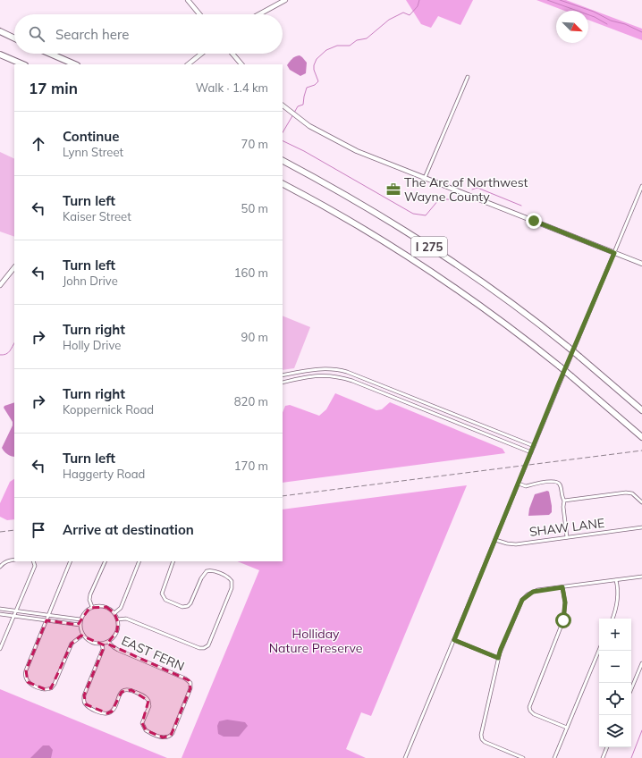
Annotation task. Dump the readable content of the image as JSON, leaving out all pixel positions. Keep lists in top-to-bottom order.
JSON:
{
  "streets": {
    "highway": ["I 275"],
    "street": ["SHAW LANE", "EAST FERN"]
  },
  "parks": ["Holliday Nature Preserve"],
  "places": {
    "office": ["The Arc of Northwest Wayne County"]
  },
  "north": "bottom right",
  "page": {
    "search": "Search here",
    "heading": ["17 min", "Walk · 1.4 km"],
    "list": [
      ["Continue", "Lynn Street", "70 m"],
      ["Turn left", "Kaiser Street", "50 m"],
      ["Turn left", "John Drive", "160 m"],
      ["Turn right", "Holly Drive", "90 m"],
      ["Turn right", "Koppernick Road", "820 m"],
      ["Turn left", "Haggerty Road", "170 m"],
      "Arrive at destination"
    ],
    "map_buttons": ["+", "−"]
  }
}
